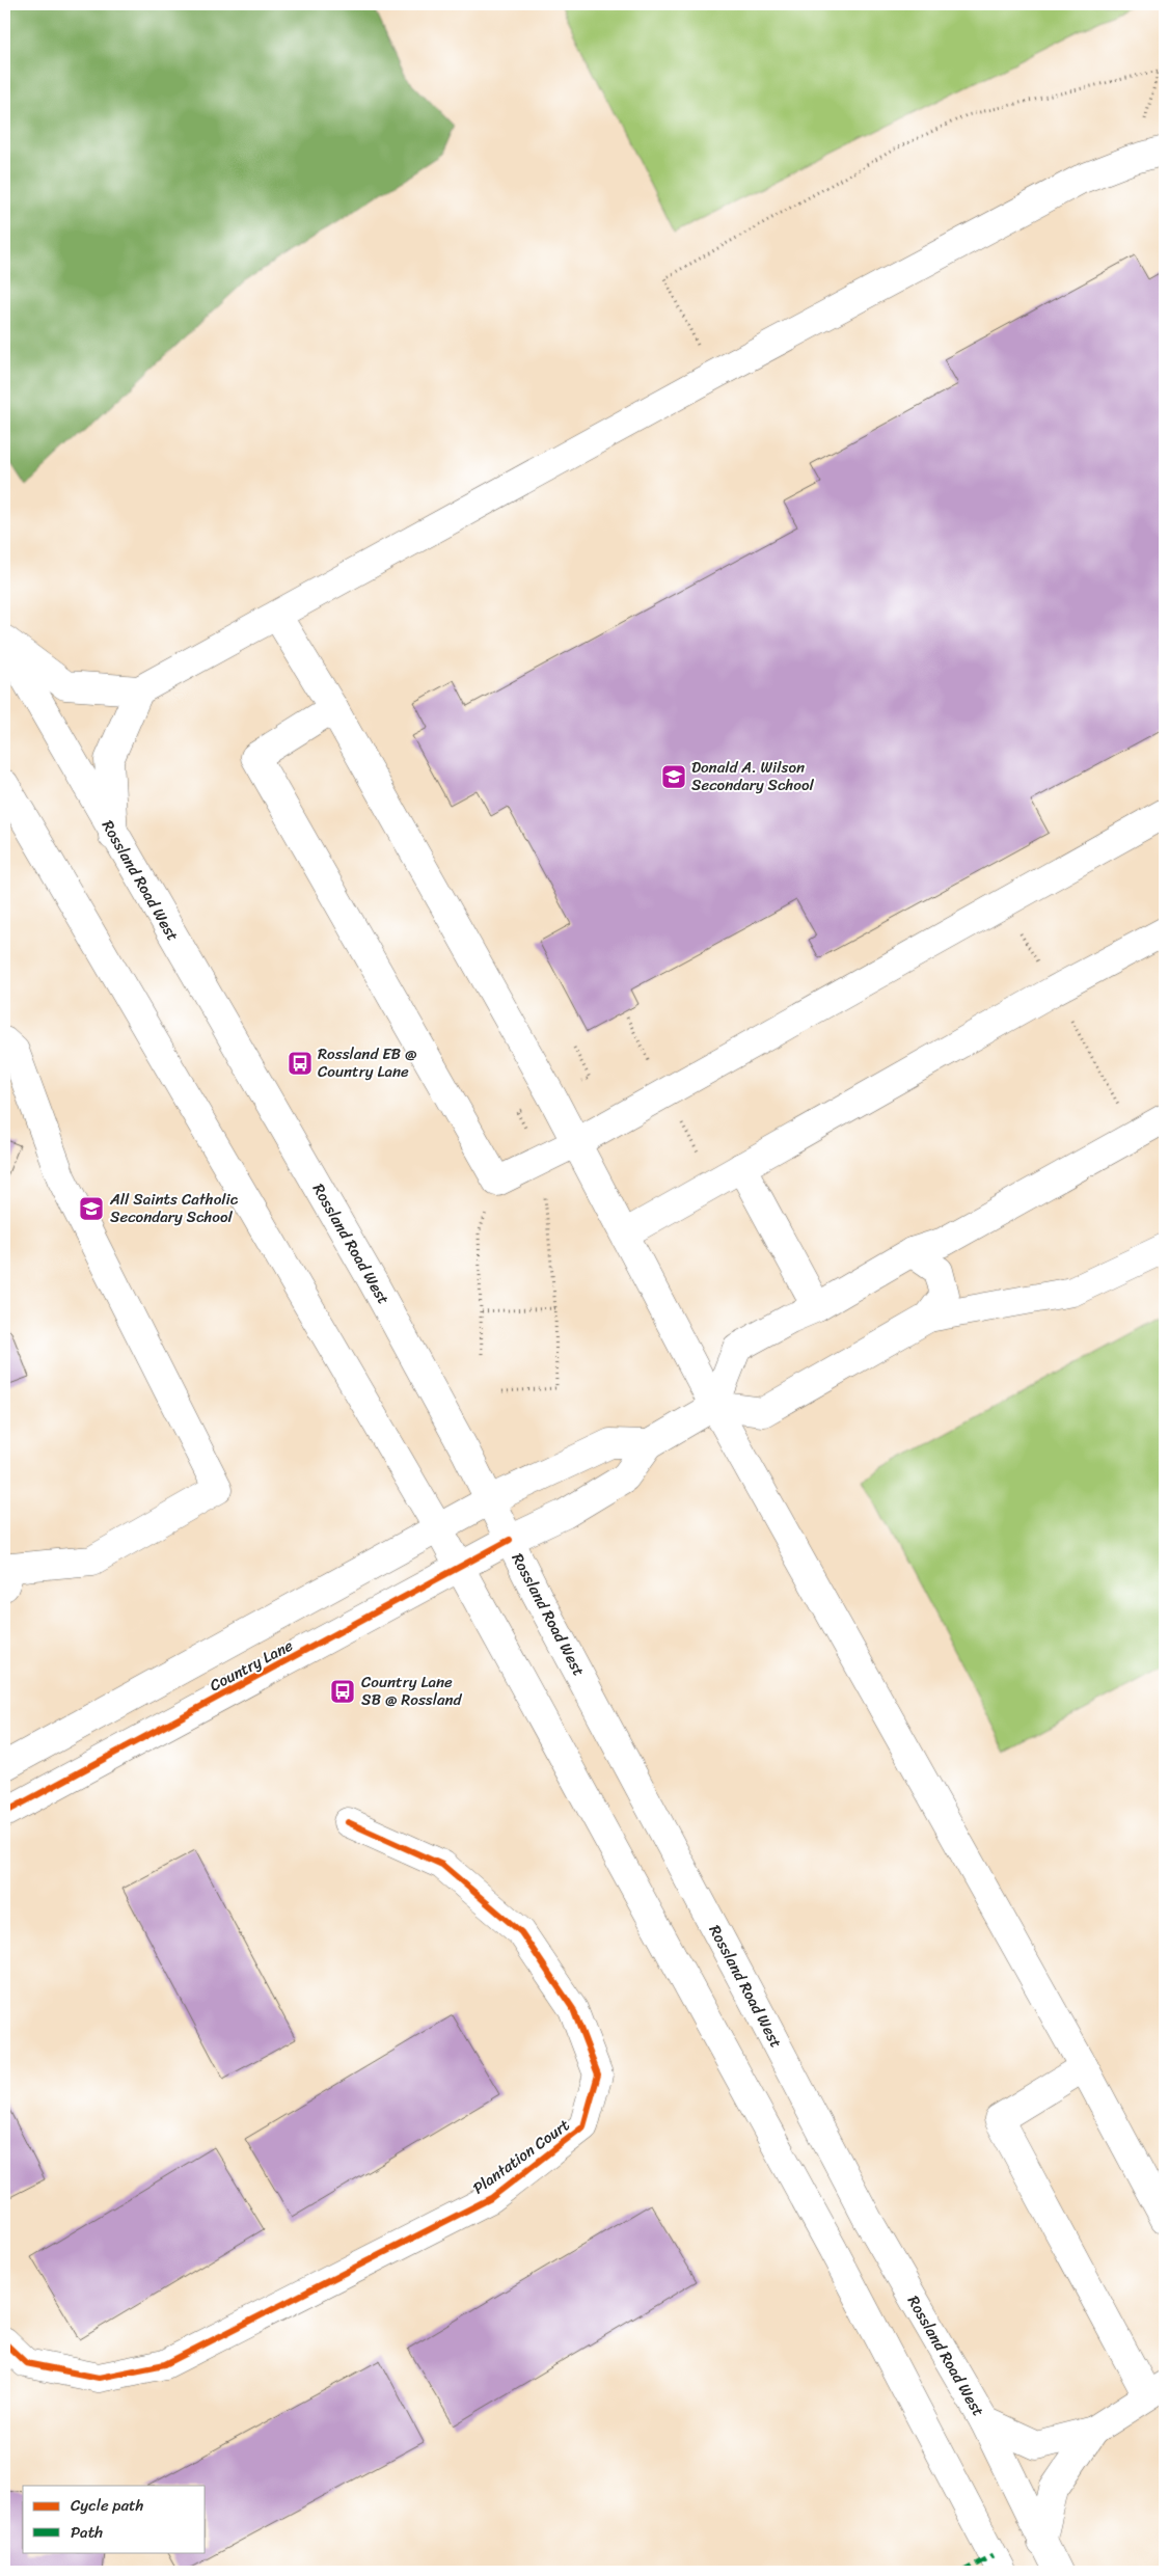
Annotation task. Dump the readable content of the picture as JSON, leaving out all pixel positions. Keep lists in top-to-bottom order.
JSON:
{
  "streets": {
    "main road": ["Rossland Road West", "Country Lane", "Plantation Court"]
  },
  "crossings": [
    ["Rossland Road West", "Country Lane"]
  ],
  "places": {
    "school or university": ["Donald A. Wilson Secondary School", "All Saints Catholic Secondary School"],
    "bus stop": ["Rossland EB @ Country Lane", "Country Lane SB @ Rossland"]
  },
  "legend": ["Cycle path", "Path"]
}
